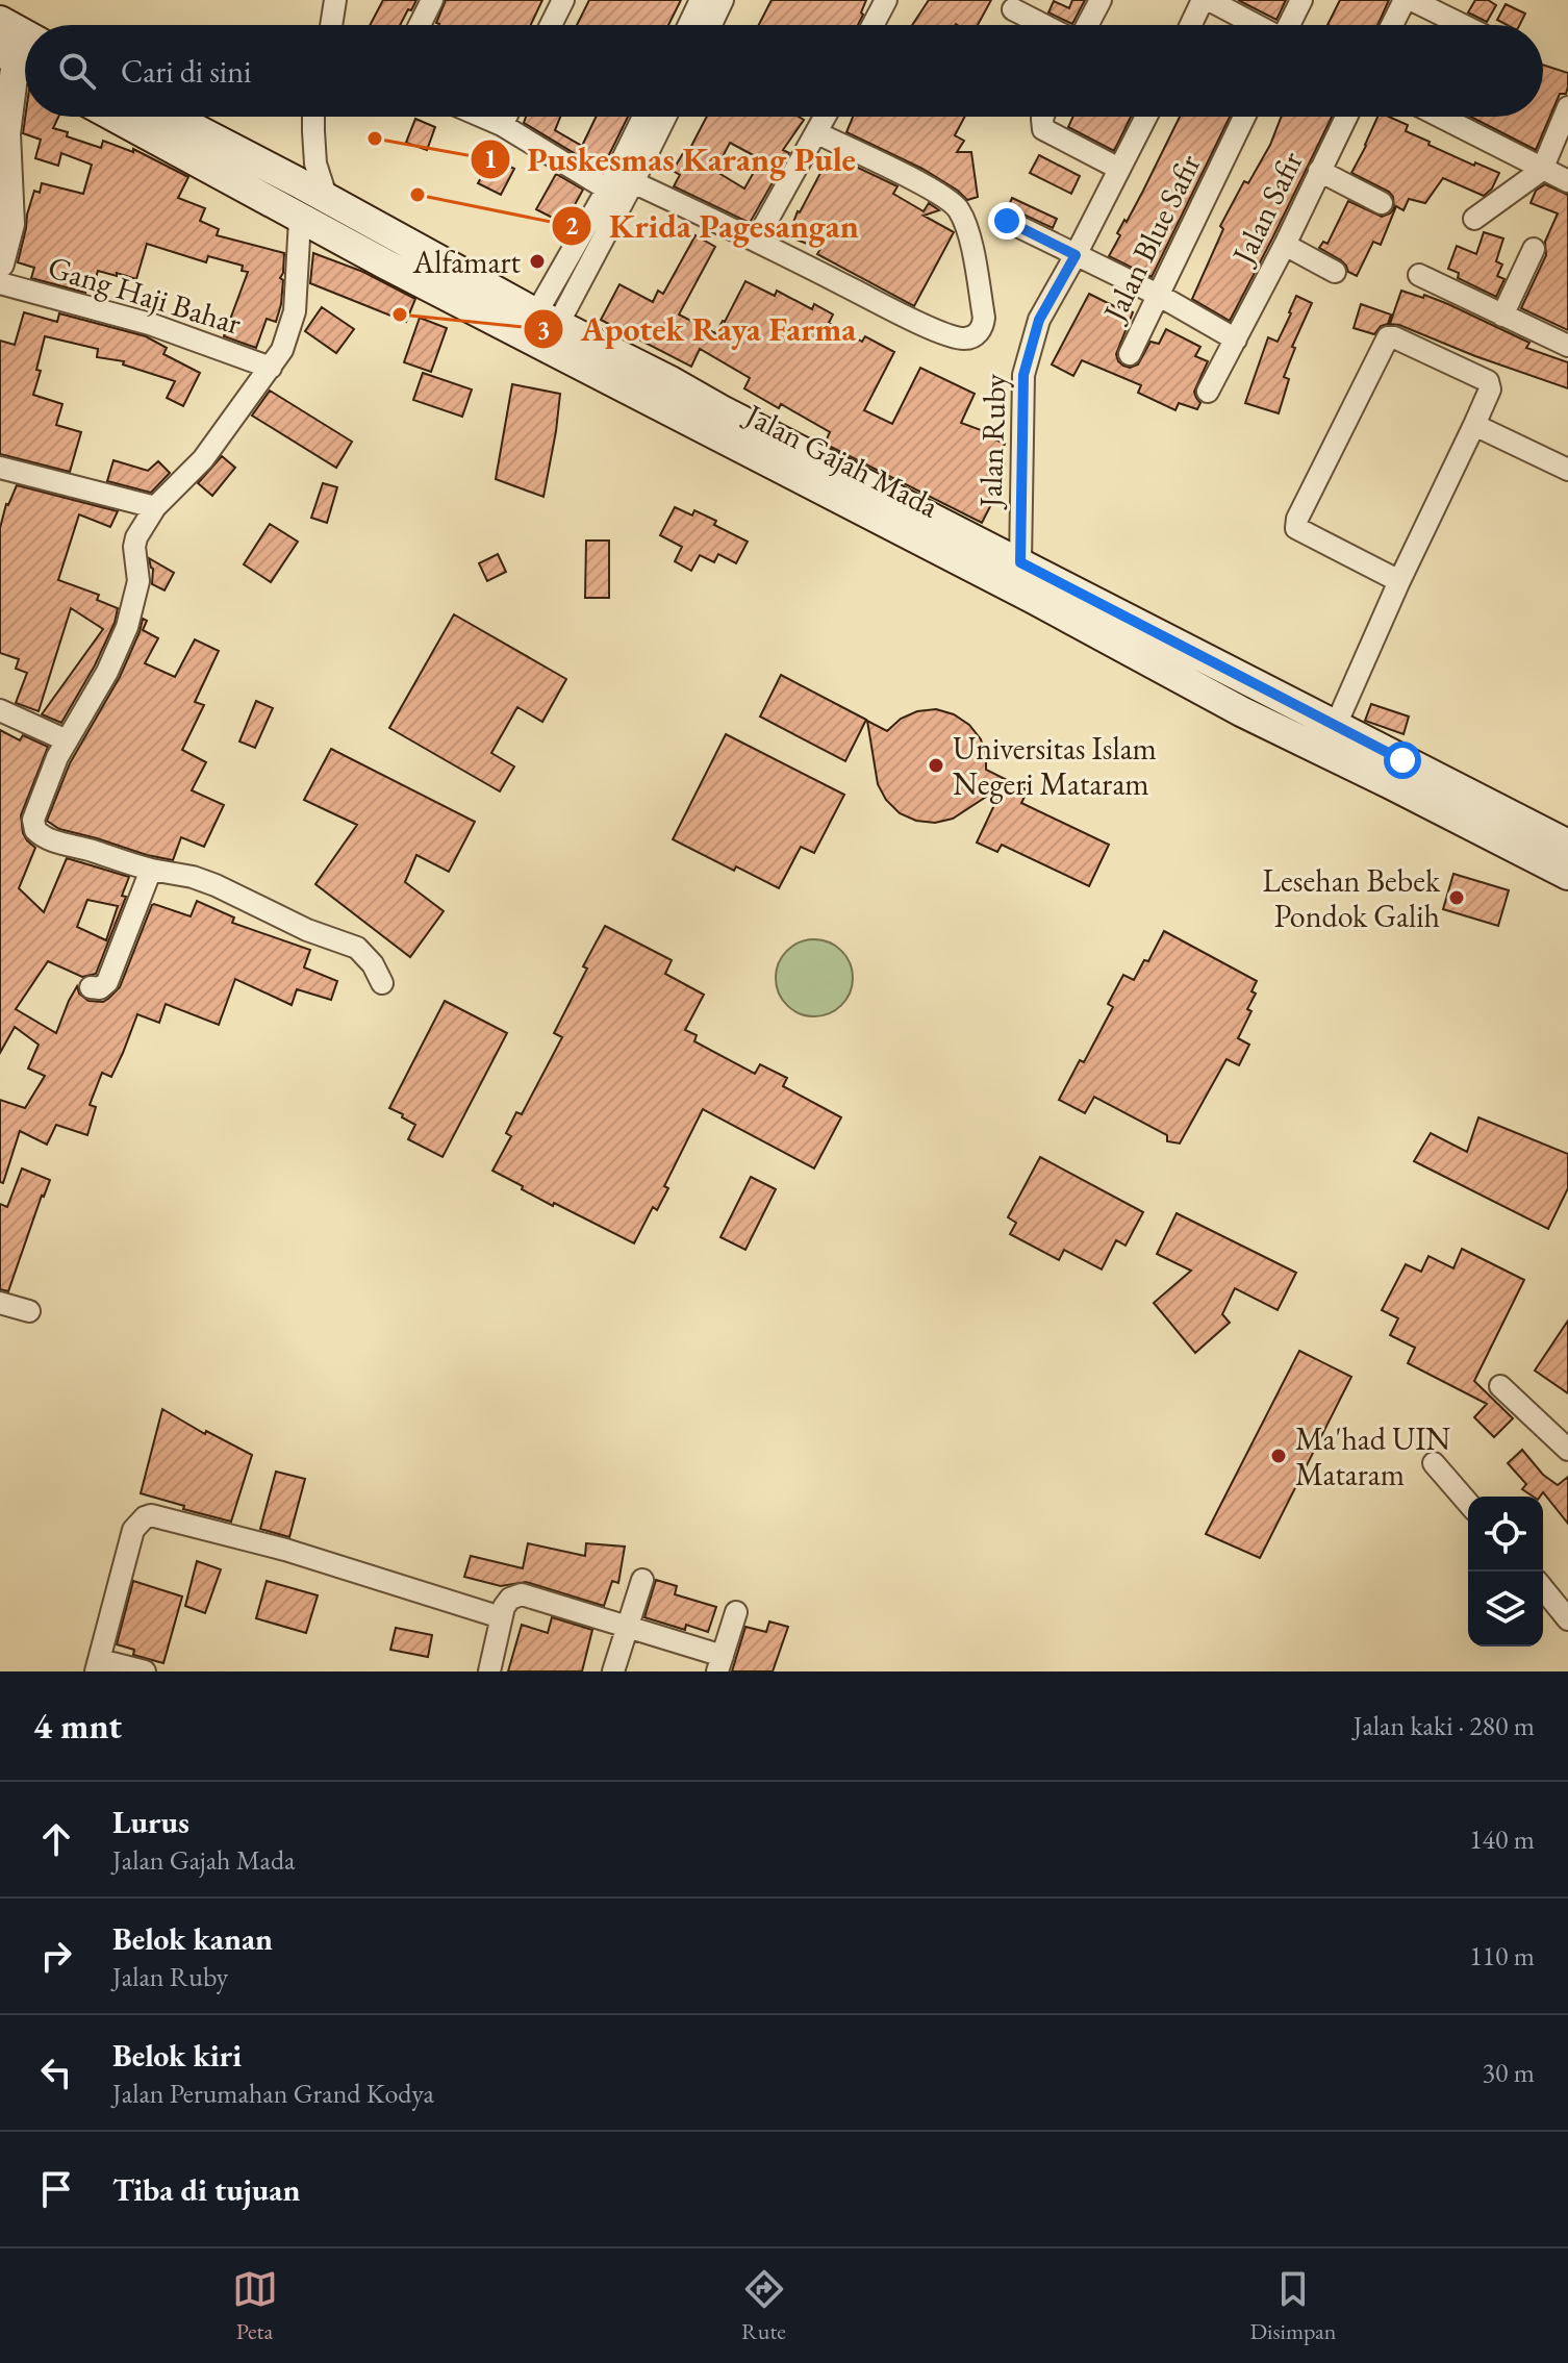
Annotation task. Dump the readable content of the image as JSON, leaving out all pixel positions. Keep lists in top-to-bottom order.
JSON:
{
  "streets": {
    "main road": ["Jalan Gajah Mada"],
    "street": [
      "Jalan Safir",
      "Jalan Blue Safir",
      "Gang Haji Bahar",
      "Jalan Ruby"
    ]
  },
  "crossings": [
    ["Jalan Ruby", "Jalan Gajah Mada"]
  ],
  "places": [
    "Puskesmas Karang Pule",
    "Krida Pagesangan",
    "Alfamart",
    "Apotek Raya Farma",
    "Universitas Islam Negeri Mataram",
    "Lesehan Bebek Pondok Galih",
    "Ma'had UIN Mataram"
  ],
  "page": {
    "search": "Cari di sini",
    "heading": ["4 mnt", "Jalan kaki · 280 m"],
    "list": [
      ["Lurus", "Jalan Gajah Mada", "140 m"],
      ["Belok kanan", "Jalan Ruby", "110 m"],
      ["Belok kiri", "Jalan Perumahan Grand Kodya", "30 m"],
      "Tiba di tujuan"
    ],
    "nav": ["Peta", "Rute", "Disimpan"]
  }
}
